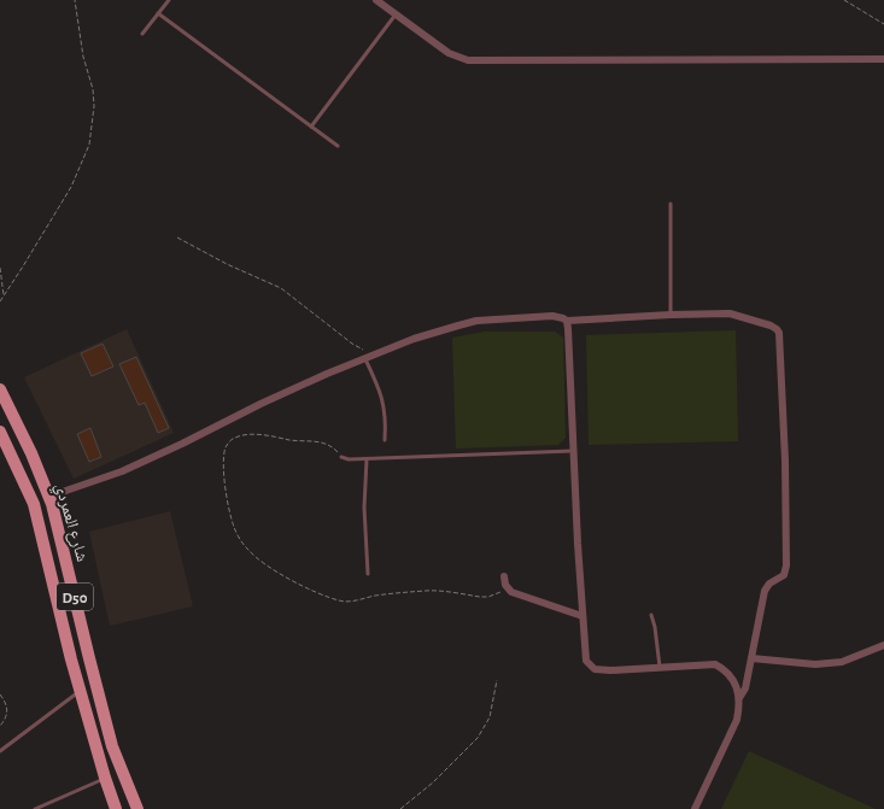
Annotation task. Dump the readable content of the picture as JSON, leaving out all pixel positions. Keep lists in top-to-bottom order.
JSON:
{
  "streets": {
    "main road": ["شارع العمردي", "D50"]
  }
}
